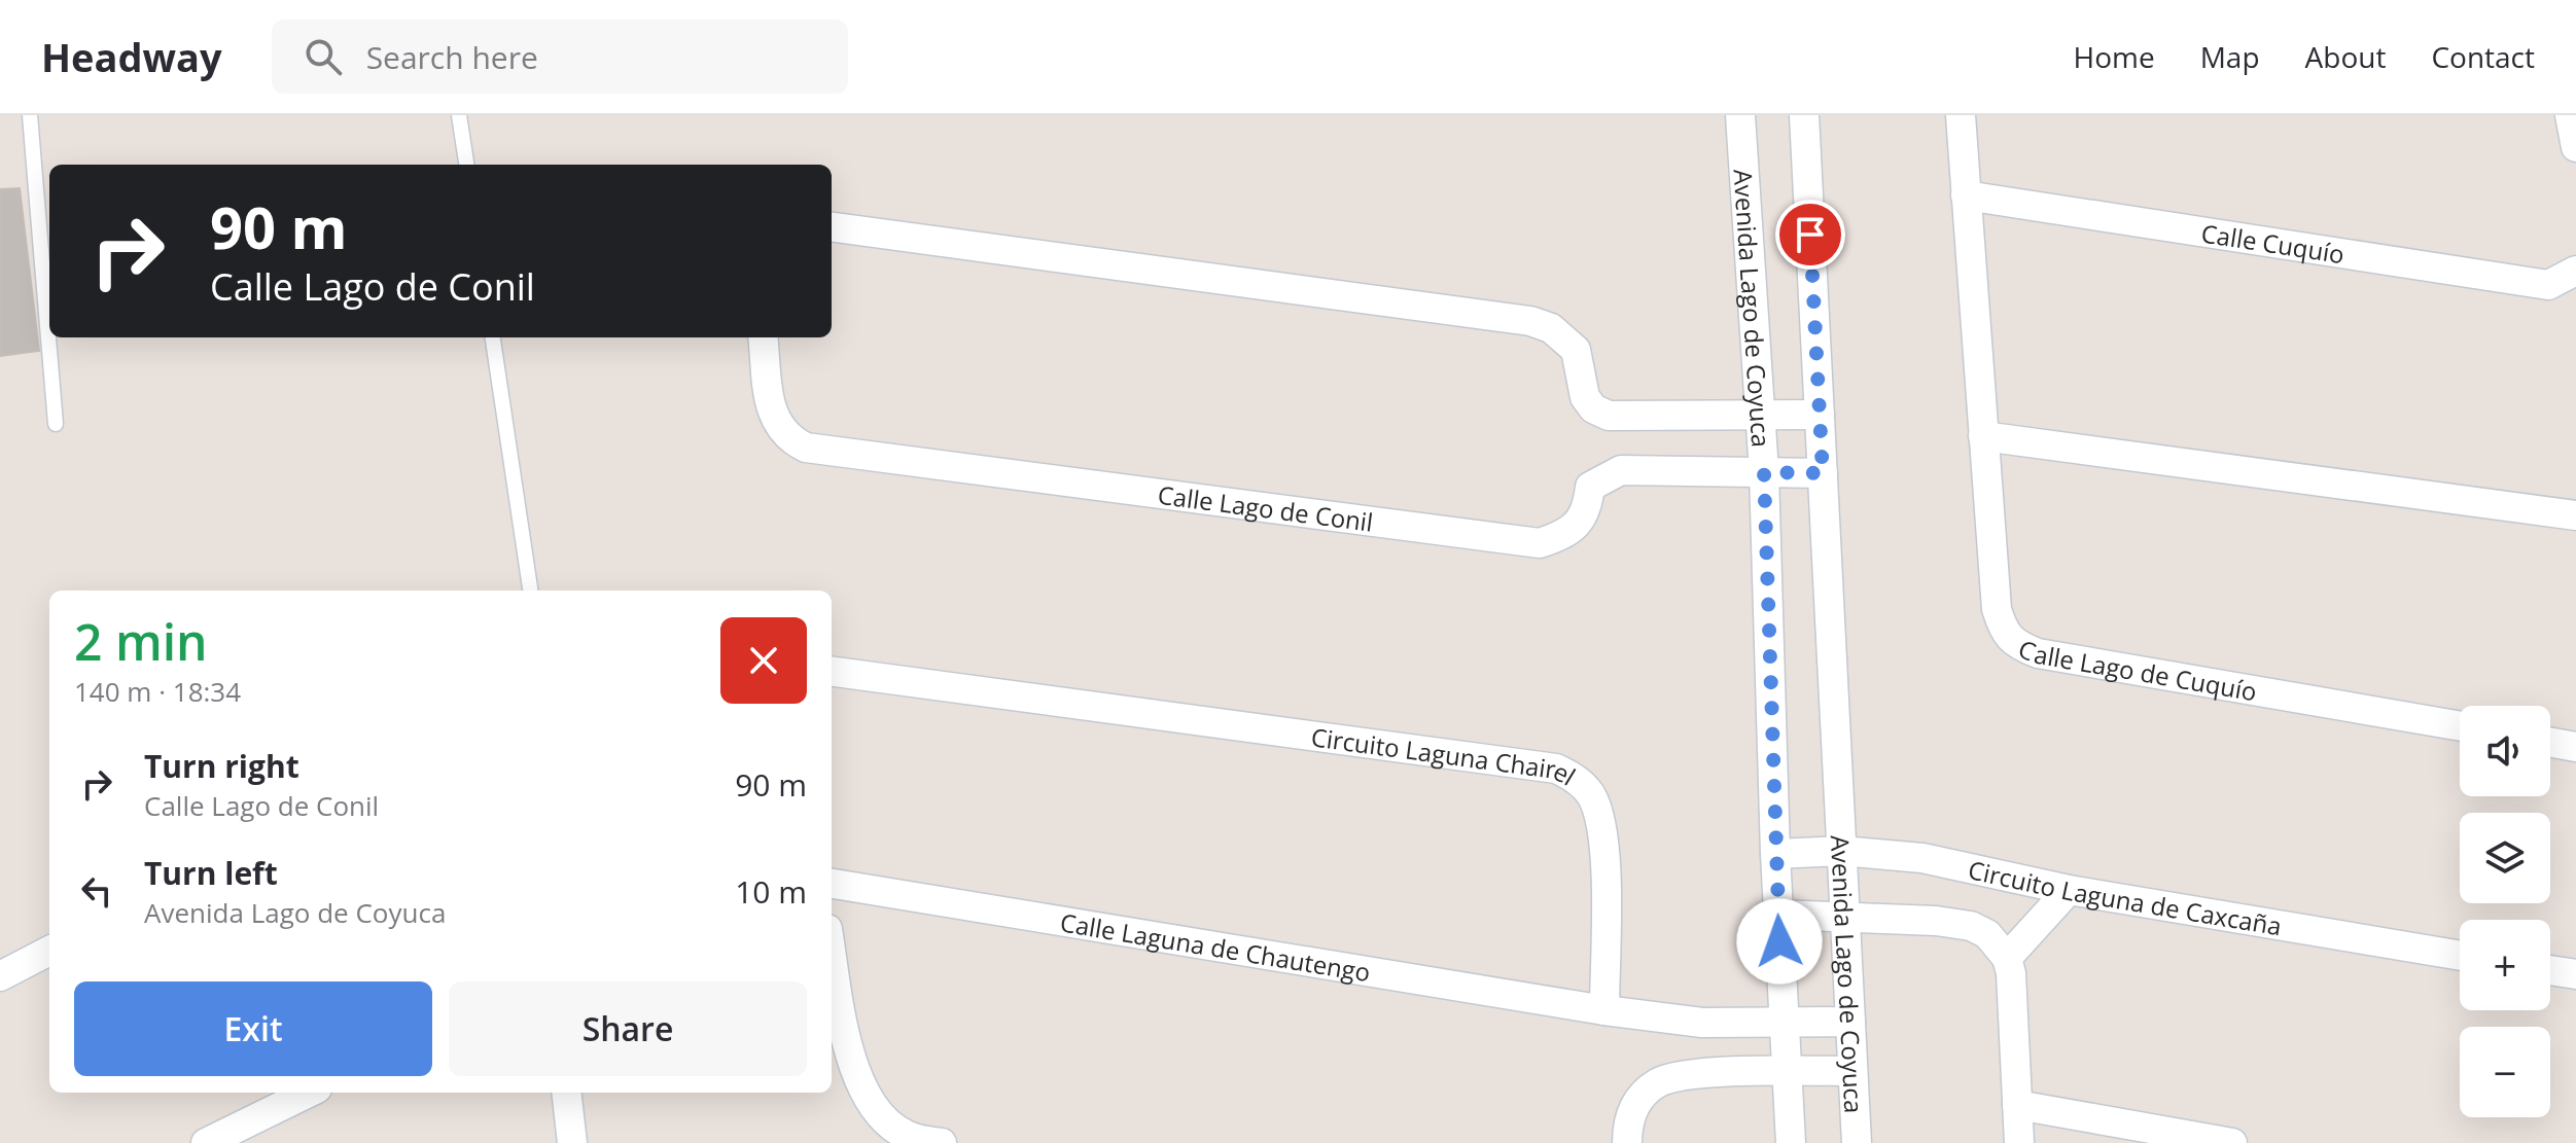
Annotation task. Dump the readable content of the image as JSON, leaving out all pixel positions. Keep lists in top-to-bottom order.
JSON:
{
  "streets": {
    "street": [
      "Calle Cuquío",
      "Avenida Lago de Coyuca",
      "Calle Lago de Conil",
      "Calle Lago de Cuquío",
      "Circuito Laguna Chairel",
      "Circuito Laguna de Caxcaña",
      "Calle Laguna de Chautengo"
    ]
  },
  "crossings": [
    ["Calle Cuquío", "Calle Lago de Cuquío"],
    ["Avenida Lago de Coyuca", "Calle Lago de Conil"],
    ["Avenida Lago de Coyuca", "Circuito Laguna de Caxcaña"],
    ["Circuito Laguna Chairel", "Calle Laguna de Chautengo"]
  ],
  "page": {
    "header": "Headway",
    "search": "Search here",
    "nav": [
      "Home",
      "Map",
      "About",
      "Contact"
    ],
    "turn": ["90 m", "Calle Lago de Conil"],
    "heading": ["2 min", "140 m · 18:34"],
    "map_buttons": ["+", "−"],
    "list": [
      {
        "name": "Turn right",
        "note": "Calle Lago de Conil",
        "value": "90 m"
      },
      {
        "name": "Turn left",
        "note": "Avenida Lago de Coyuca",
        "value": "10 m"
      }
    ],
    "buttons": ["Exit", "Share"]
  }
}
